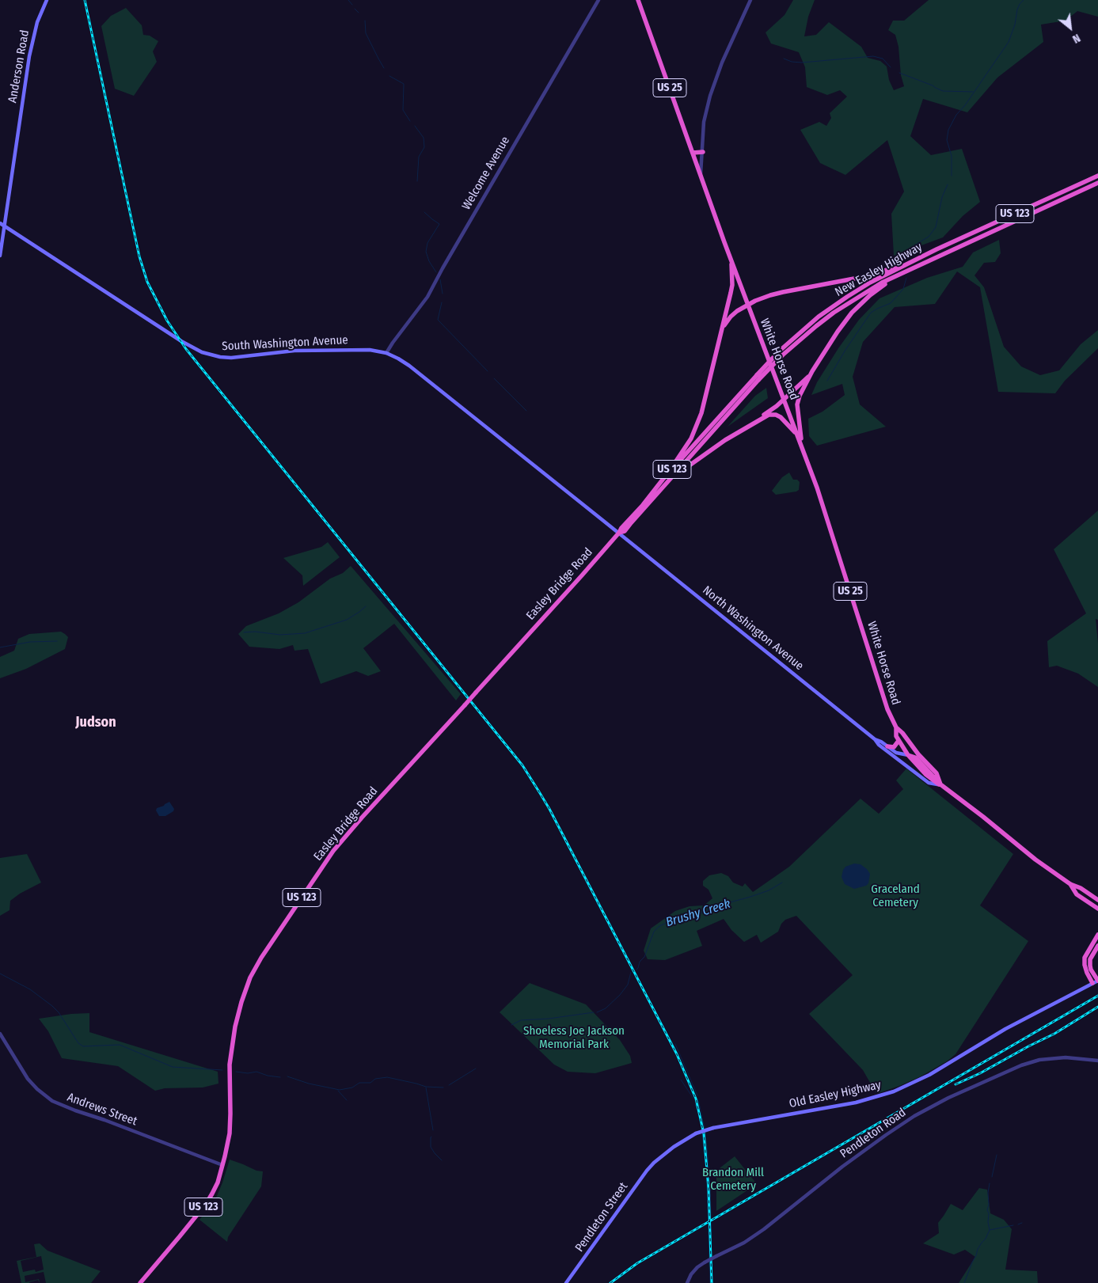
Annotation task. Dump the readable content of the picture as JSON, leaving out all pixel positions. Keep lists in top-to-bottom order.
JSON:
{
  "streets": {
    "highway": [
      "US 25",
      "US 123",
      "New Easley Highway",
      "White Horse Road",
      "Easley Bridge Road"
    ],
    "main road": [
      "Anderson Road",
      "South Washington Avenue",
      "North Washington Avenue",
      "Old Easley Highway",
      "Pendleton Street"
    ],
    "street": ["Welcome Avenue", "Andrews Street", "Pendleton Road"]
  },
  "crossings": [
    ["Anderson Road", "South Washington Avenue"],
    ["Welcome Avenue", "South Washington Avenue"],
    ["New Easley Highway", "Easley Bridge Road"],
    ["South Washington Avenue", "Easley Bridge Road"],
    ["South Washington Avenue", "North Washington Avenue"],
    ["White Horse Road", "North Washington Avenue"],
    ["Easley Bridge Road", "North Washington Avenue"],
    ["Easley Bridge Road", "Andrews Street"],
    ["Old Easley Highway", "Pendleton Street"]
  ],
  "districts": ["Judson"],
  "water": ["Brushy Creek"],
  "parks": ["Graceland Cemetery", "Shoeless Joe Jackson Memorial Park", "Brandon Mill Cemetery"],
  "north": "bottom right"
}
